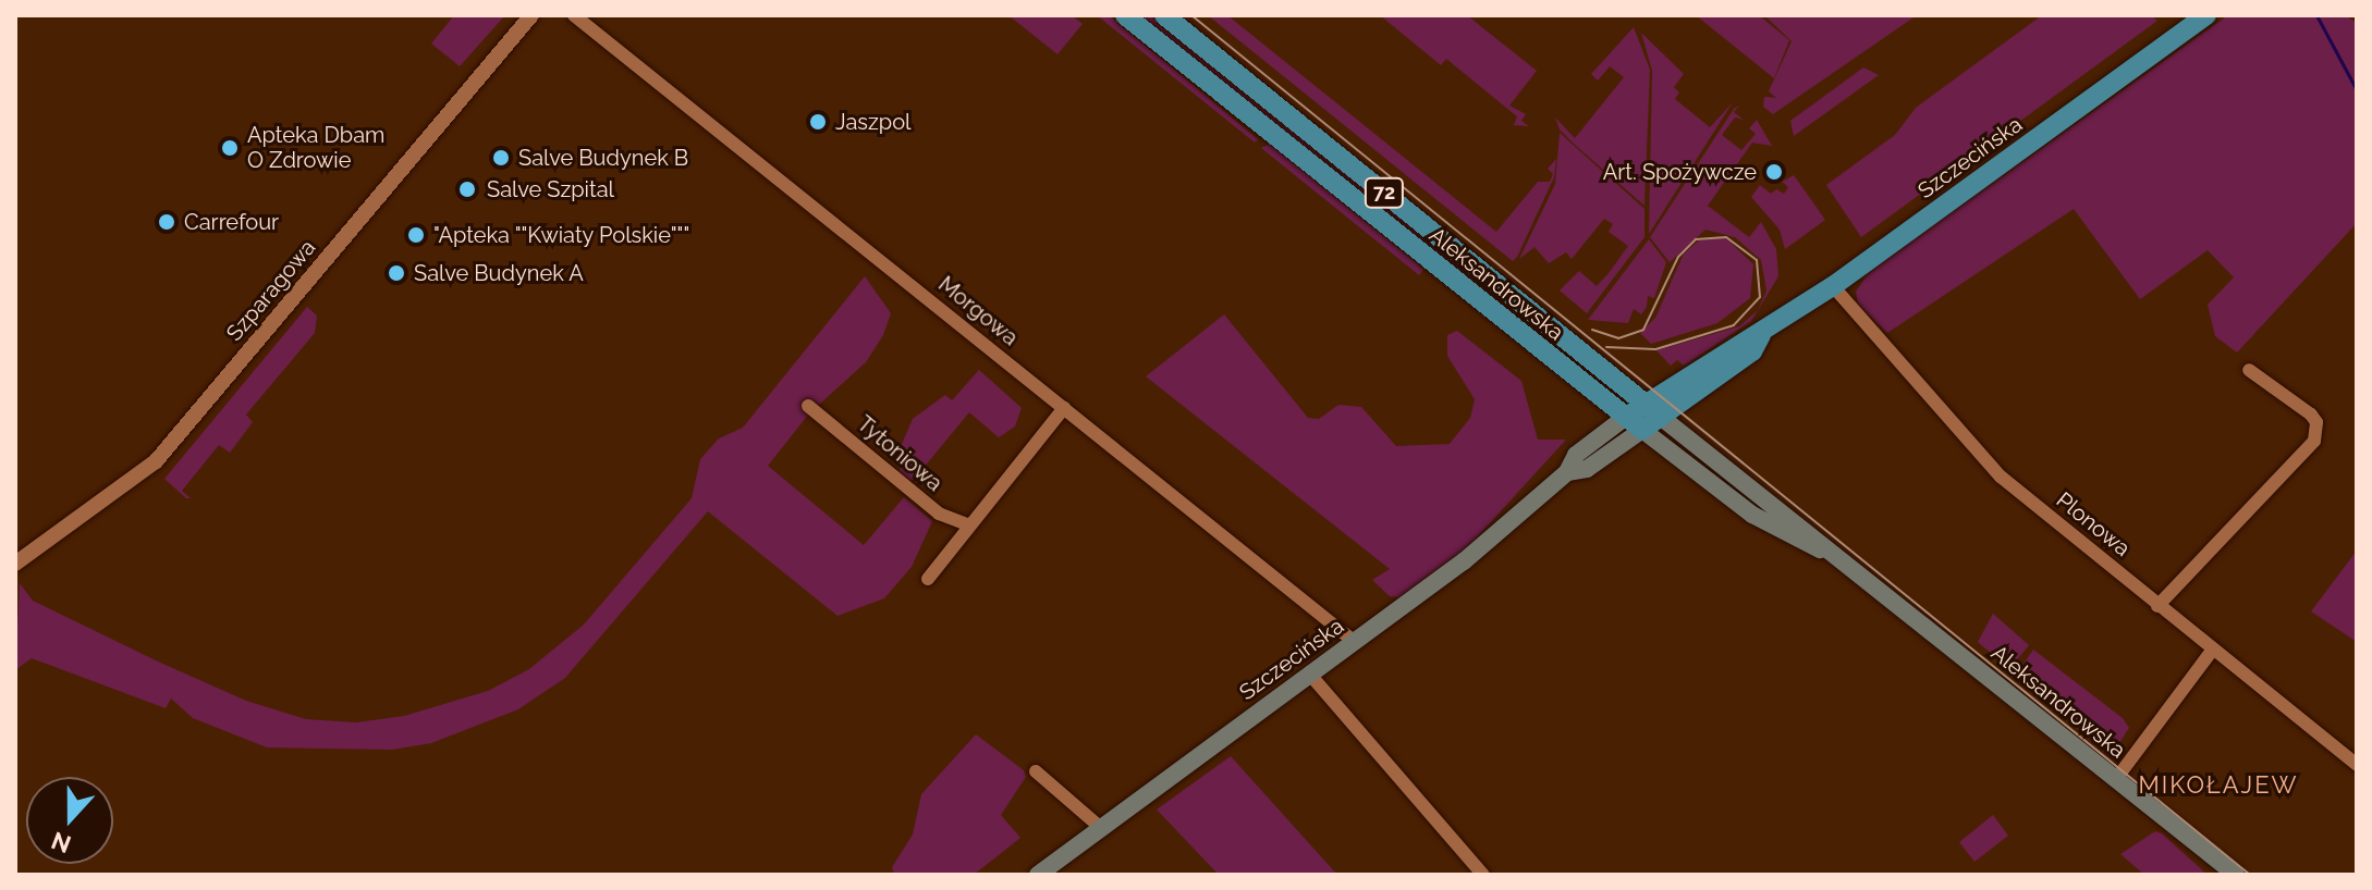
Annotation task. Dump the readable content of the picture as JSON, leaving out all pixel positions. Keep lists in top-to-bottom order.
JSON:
{
  "streets": {
    "main road": ["Szczecińska", "72", "Aleksandrowska"],
    "street": [
      "Szparagowa",
      "Morgowa",
      "Tytoniowa",
      "Plonowa"
    ]
  },
  "crossings": [
    ["Szczecińska", "Aleksandrowska"],
    ["Szczecińska", "Morgowa"],
    ["Szczecińska", "Plonowa"]
  ],
  "districts": ["MIKOŁAJEW"],
  "places": [
    "Jaszpol",
    "Apteka Dbam O Zdrowie",
    "Salve Budynek B",
    "Art. Spożywcze",
    "Salve Szpital",
    "Carrefour",
    "\"Apteka \"\"Kwiaty Polskie\"\"\"",
    "Salve Budynek A"
  ],
  "north": "bottom"
}
